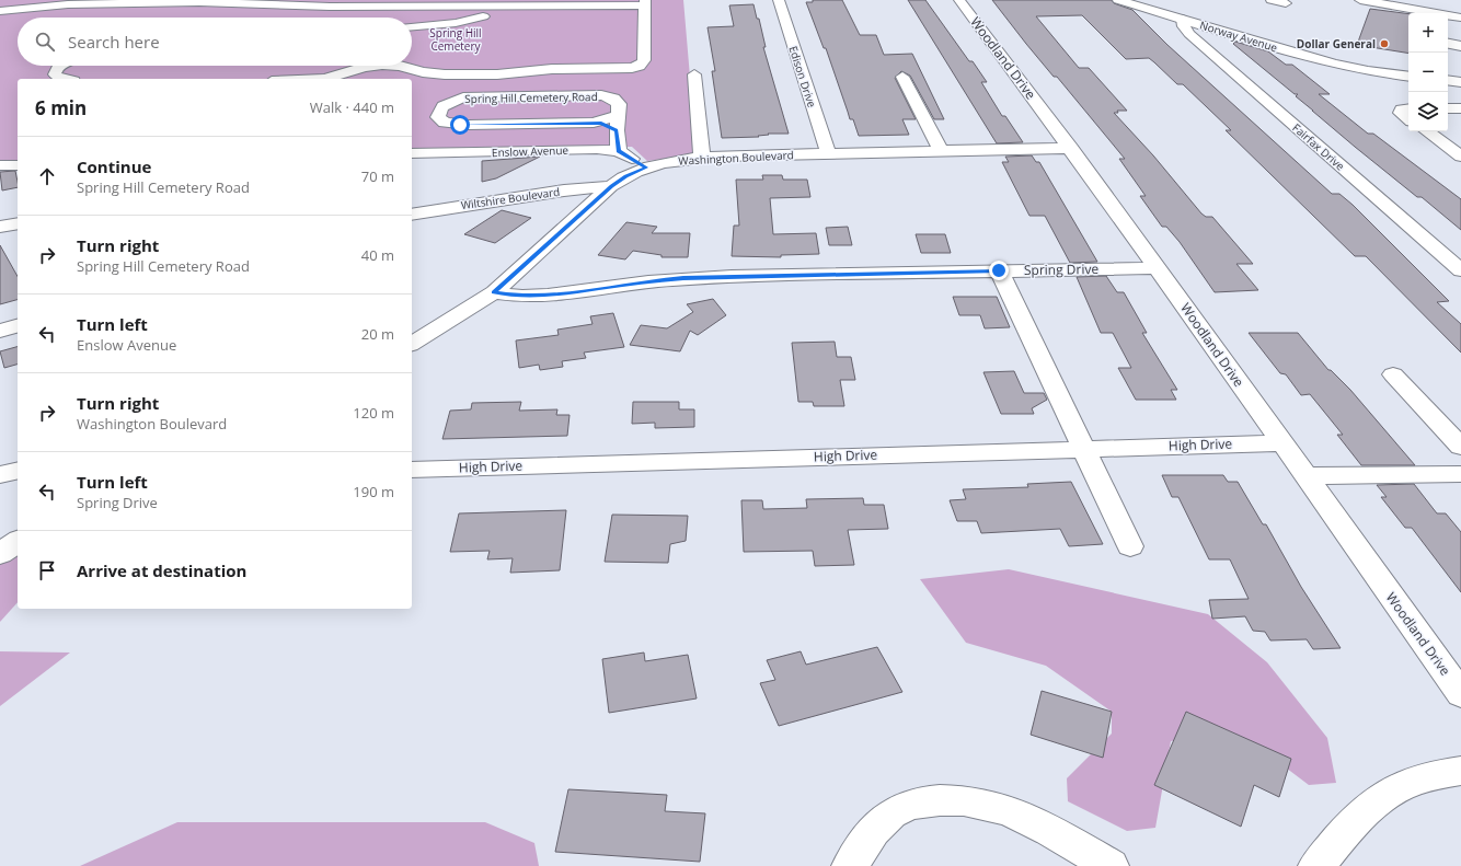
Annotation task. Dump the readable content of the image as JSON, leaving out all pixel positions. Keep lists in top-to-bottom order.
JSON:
{
  "streets": {
    "street": [
      "Norway Avenue",
      "Woodland Drive",
      "Edison Drive",
      "Spring Hill Cemetery Road",
      "Fairfax Drive",
      "Enslow Avenue",
      "Washington Boulevard",
      "Wiltshire Boulevard",
      "Spring Drive",
      "High Drive"
    ]
  },
  "crossings": [
    ["Norway Avenue", "Fairfax Drive"],
    ["Woodland Drive", "Washington Boulevard"],
    ["Woodland Drive", "Spring Drive"],
    ["Woodland Drive", "High Drive"],
    ["Edison Drive", "Washington Boulevard"],
    ["Spring Hill Cemetery Road", "Enslow Avenue"],
    ["Enslow Avenue", "Washington Boulevard"],
    ["Washington Boulevard", "Wiltshire Boulevard"],
    ["Washington Boulevard", "Spring Drive"]
  ],
  "parks": ["Spring Hill Cemetery"],
  "places": ["Dollar General"],
  "page": {
    "map_buttons": ["+", "−"],
    "search": "Search here",
    "heading": ["6 min", "Walk · 440 m"],
    "list": [
      ["Continue", "Spring Hill Cemetery Road", "70 m"],
      ["Turn right", "Spring Hill Cemetery Road", "40 m"],
      ["Turn left", "Enslow Avenue", "20 m"],
      ["Turn right", "Washington Boulevard", "120 m"],
      ["Turn left", "Spring Drive", "190 m"],
      "Arrive at destination"
    ]
  }
}
